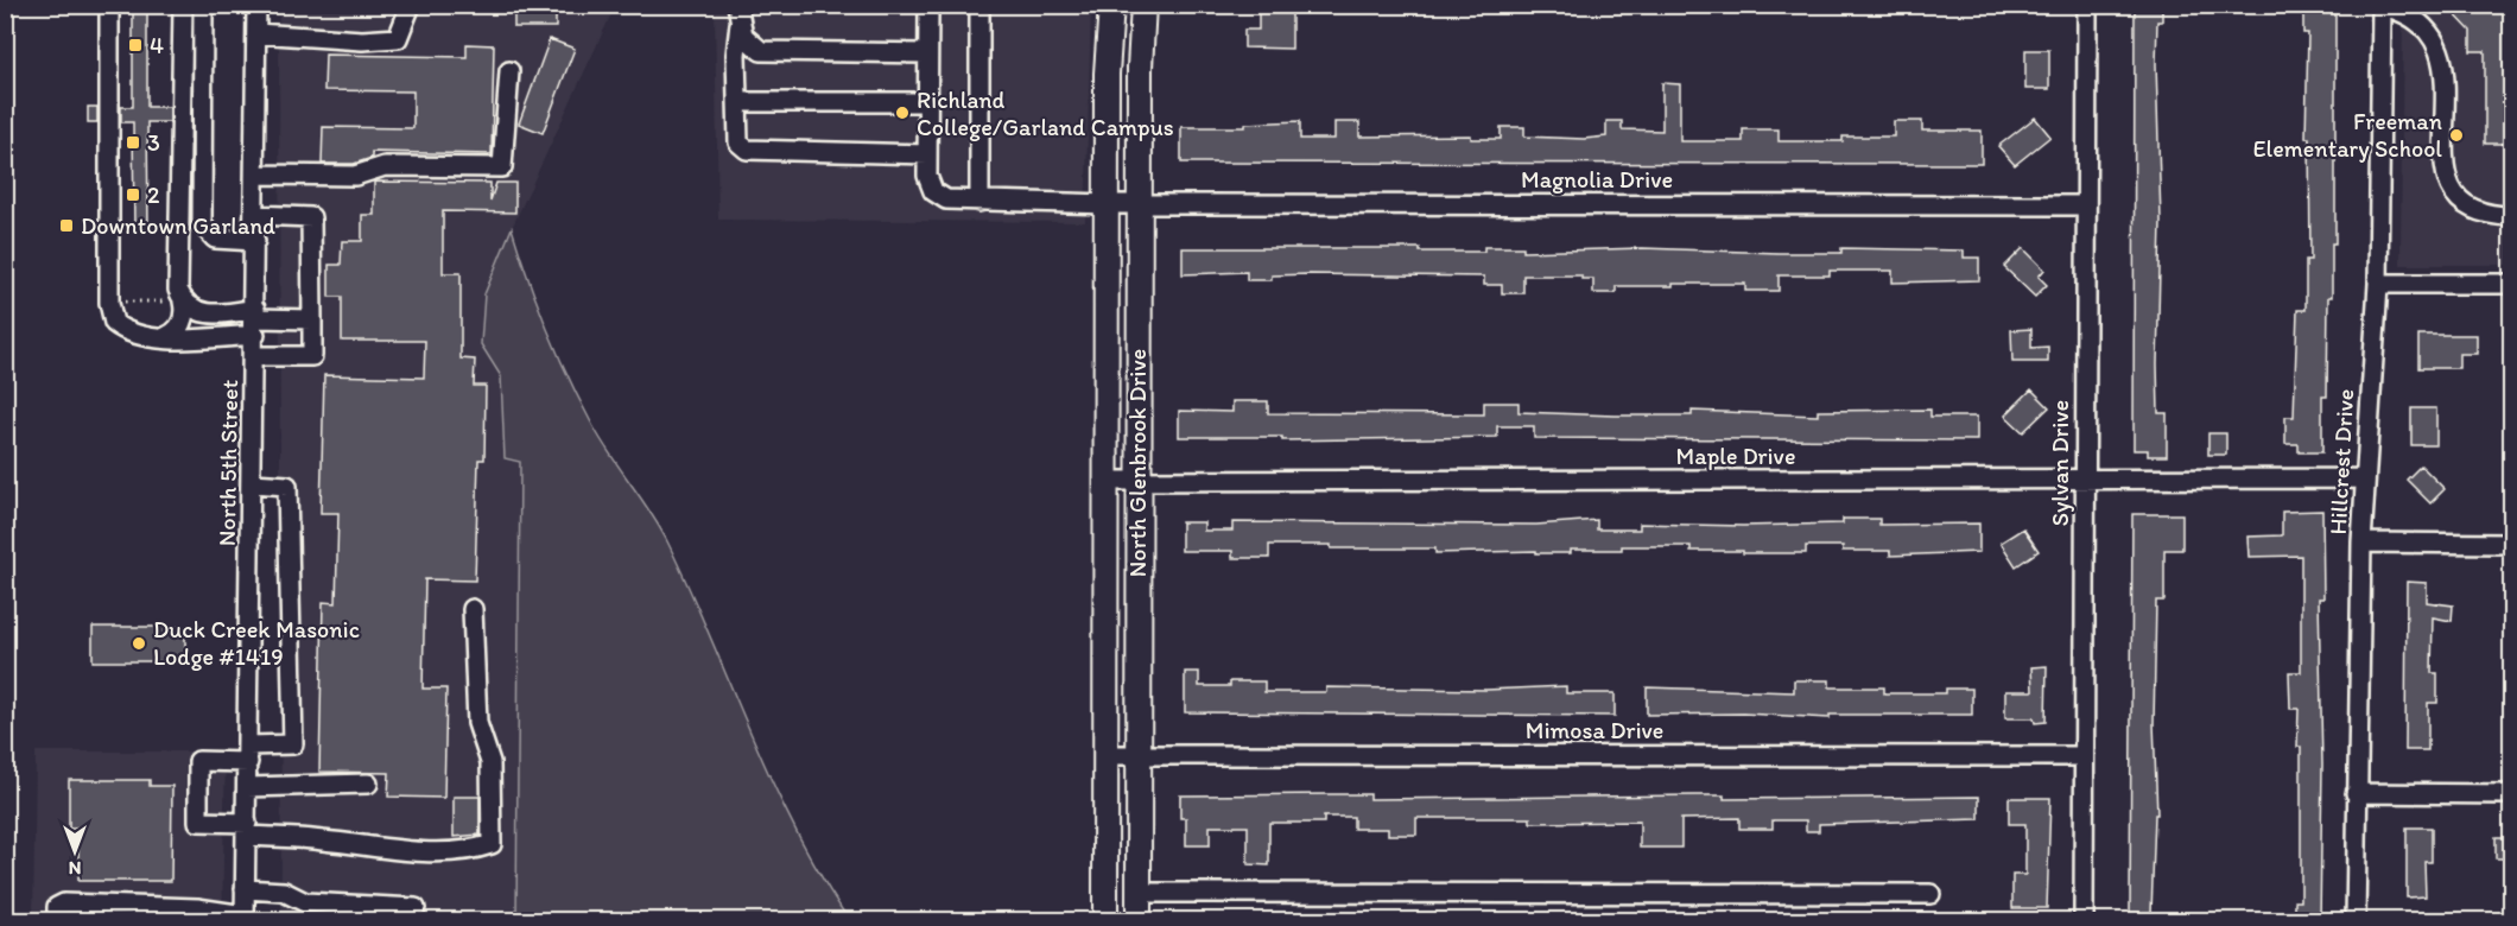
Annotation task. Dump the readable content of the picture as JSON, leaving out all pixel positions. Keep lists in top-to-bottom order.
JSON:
{
  "streets": {
    "main road": ["North Glenbrook Drive"],
    "street": [
      "Magnolia Drive",
      "Maple Drive",
      "Hillcrest Drive",
      "North 5th Street",
      "Sylvan Drive",
      "Mimosa Drive"
    ]
  },
  "crossings": [
    ["Magnolia Drive", "North Glenbrook Drive"],
    ["Magnolia Drive", "Sylvan Drive"],
    ["Maple Drive", "Hillcrest Drive"],
    ["Maple Drive", "North Glenbrook Drive"],
    ["Maple Drive", "Sylvan Drive"],
    ["North Glenbrook Drive", "Mimosa Drive"],
    ["Sylvan Drive", "Mimosa Drive"]
  ],
  "places": {
    "transit": [
      "4",
      "3",
      "2",
      "Downtown Garland"
    ],
    "other": ["Richland College/Garland Campus", "Freeman Elementary School", "Duck Creek Masonic Lodge #1419"]
  },
  "north": "bottom"
}
